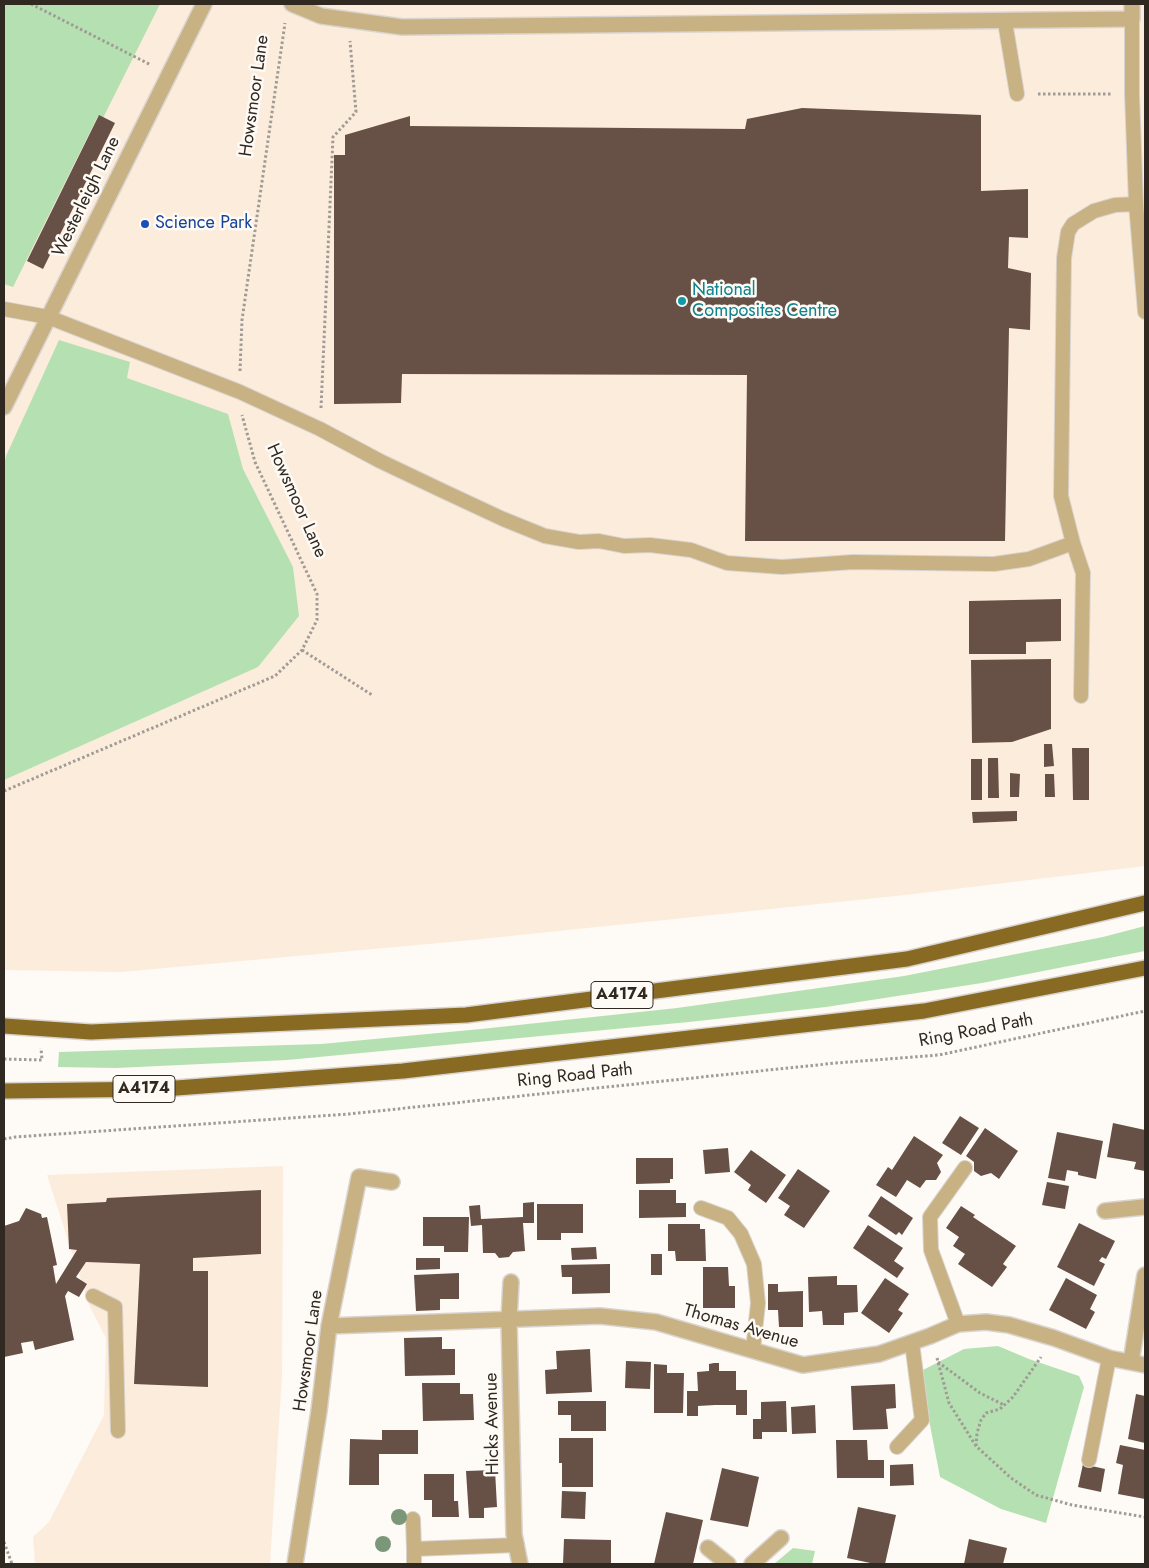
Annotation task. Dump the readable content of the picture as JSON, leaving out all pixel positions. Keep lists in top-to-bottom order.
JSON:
{
  "streets": {
    "highway": ["A4174"],
    "street": [
      "Howsmoor Lane",
      "Westerleigh Lane",
      "Thomas Avenue",
      "Hicks Avenue"
    ],
    "path": ["Ring Road Path"]
  },
  "crossings": [
    ["Howsmoor Lane", "Thomas Avenue"],
    ["Thomas Avenue", "Hicks Avenue"]
  ],
  "places": ["Science Park", "National Composites Centre"]
}
